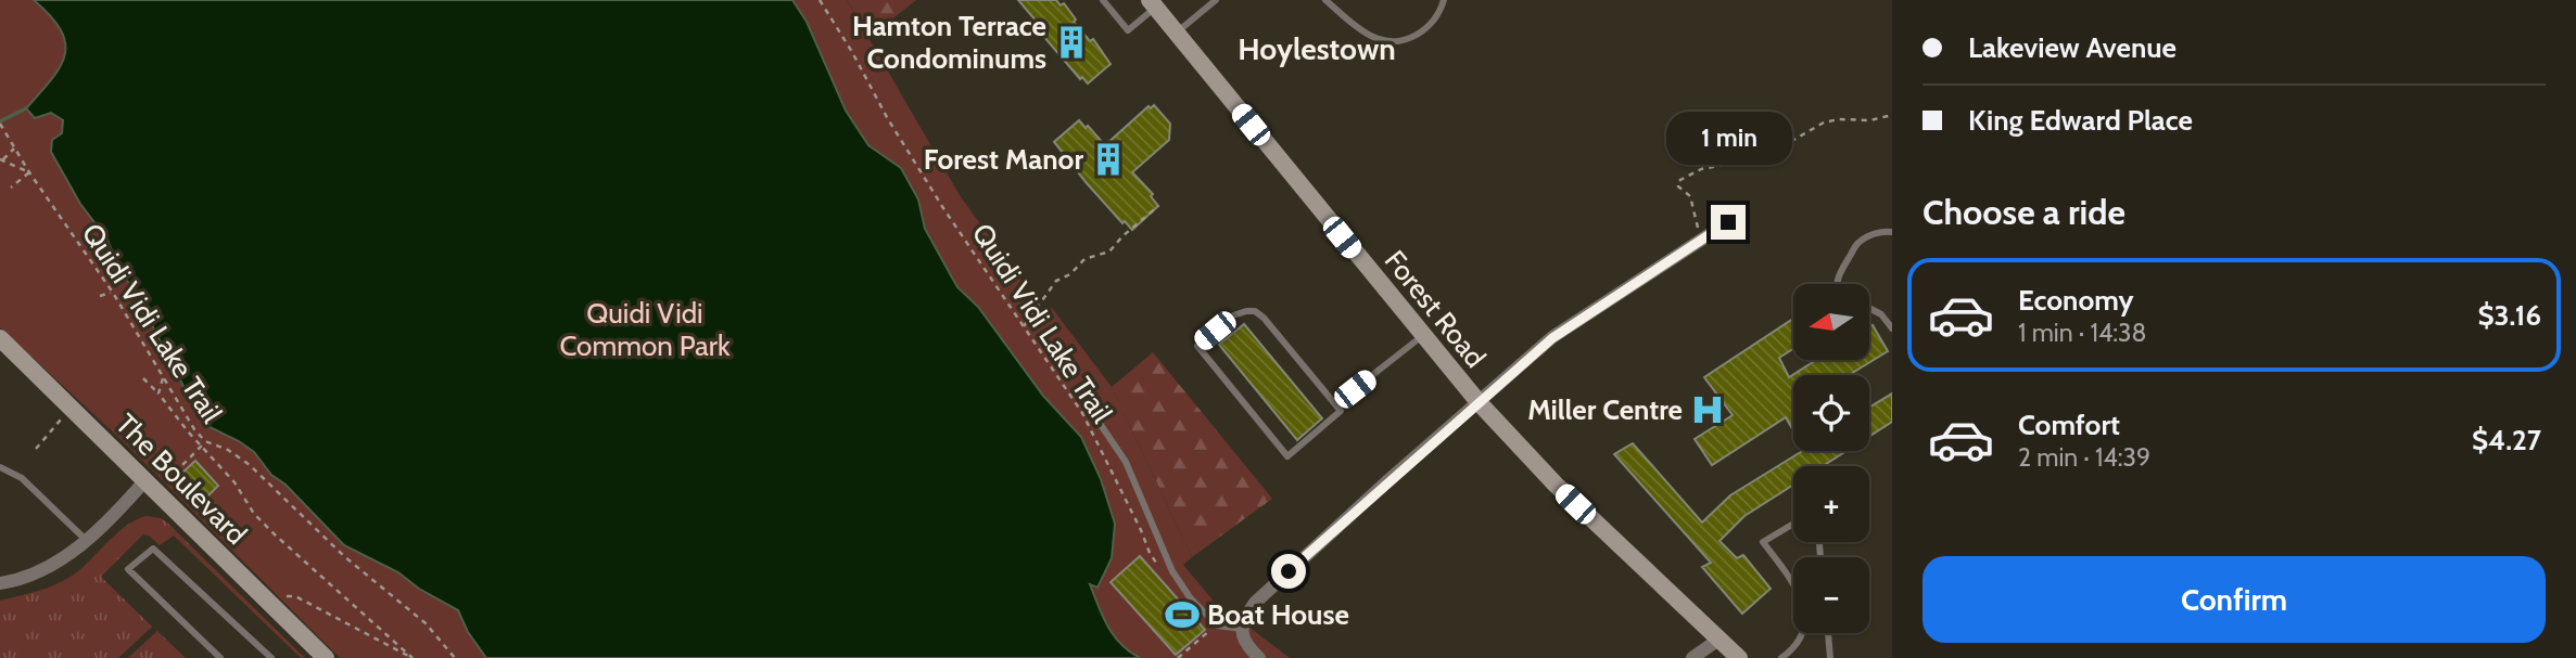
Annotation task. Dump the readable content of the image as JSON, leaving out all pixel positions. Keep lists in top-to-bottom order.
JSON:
{
  "streets": {
    "street": ["Forest Road", "The Boulevard"],
    "path": ["Quidi Vidi Lake Trail"]
  },
  "districts": ["Hoylestown"],
  "parks": ["Quidi Vidi Common Park"],
  "places": {
    "building": ["Hamton Terrace Condominums", "Forest Manor"],
    "hospital": ["Miller Centre"],
    "sports": ["Boat House"]
  },
  "north": "left",
  "page": {
    "banner": ["Lakeview Avenue", "King Edward Place"],
    "bubble": "1 min",
    "heading": "Choose a ride",
    "list": [
      {
        "name": "Economy",
        "note": "1 min · 14:38",
        "value": "$3.16"
      },
      {
        "name": "Comfort",
        "note": "2 min · 14:39",
        "value": "$4.27"
      }
    ],
    "map_buttons": ["+", "−"],
    "buttons": "Confirm"
  }
}
